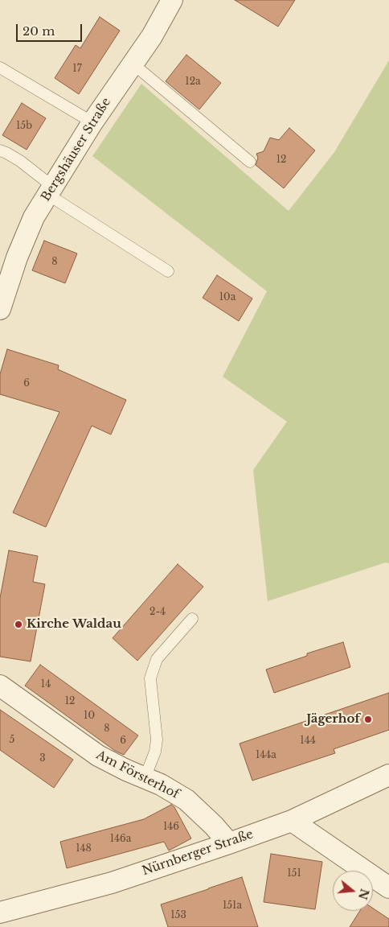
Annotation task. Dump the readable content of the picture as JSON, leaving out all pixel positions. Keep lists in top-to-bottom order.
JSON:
{
  "streets": {
    "street": ["Bergshäuser Straße", "Am Försterhof", "Nürnberger Straße"]
  },
  "crossings": [
    ["Am Försterhof", "Nürnberger Straße"]
  ],
  "places": ["Kirche Waldau", "Jägerhof"],
  "house_numbers": [
    "17",
    "12a",
    "15b",
    "12",
    "8",
    "10a",
    "6",
    "2-4",
    "14",
    "12",
    "10",
    "8",
    "5",
    "6",
    "144",
    "144a",
    "3",
    "146",
    "146a",
    "148",
    "151",
    "151a",
    "153"
  ],
  "scale_bar": "20 m",
  "north": "right"
}
